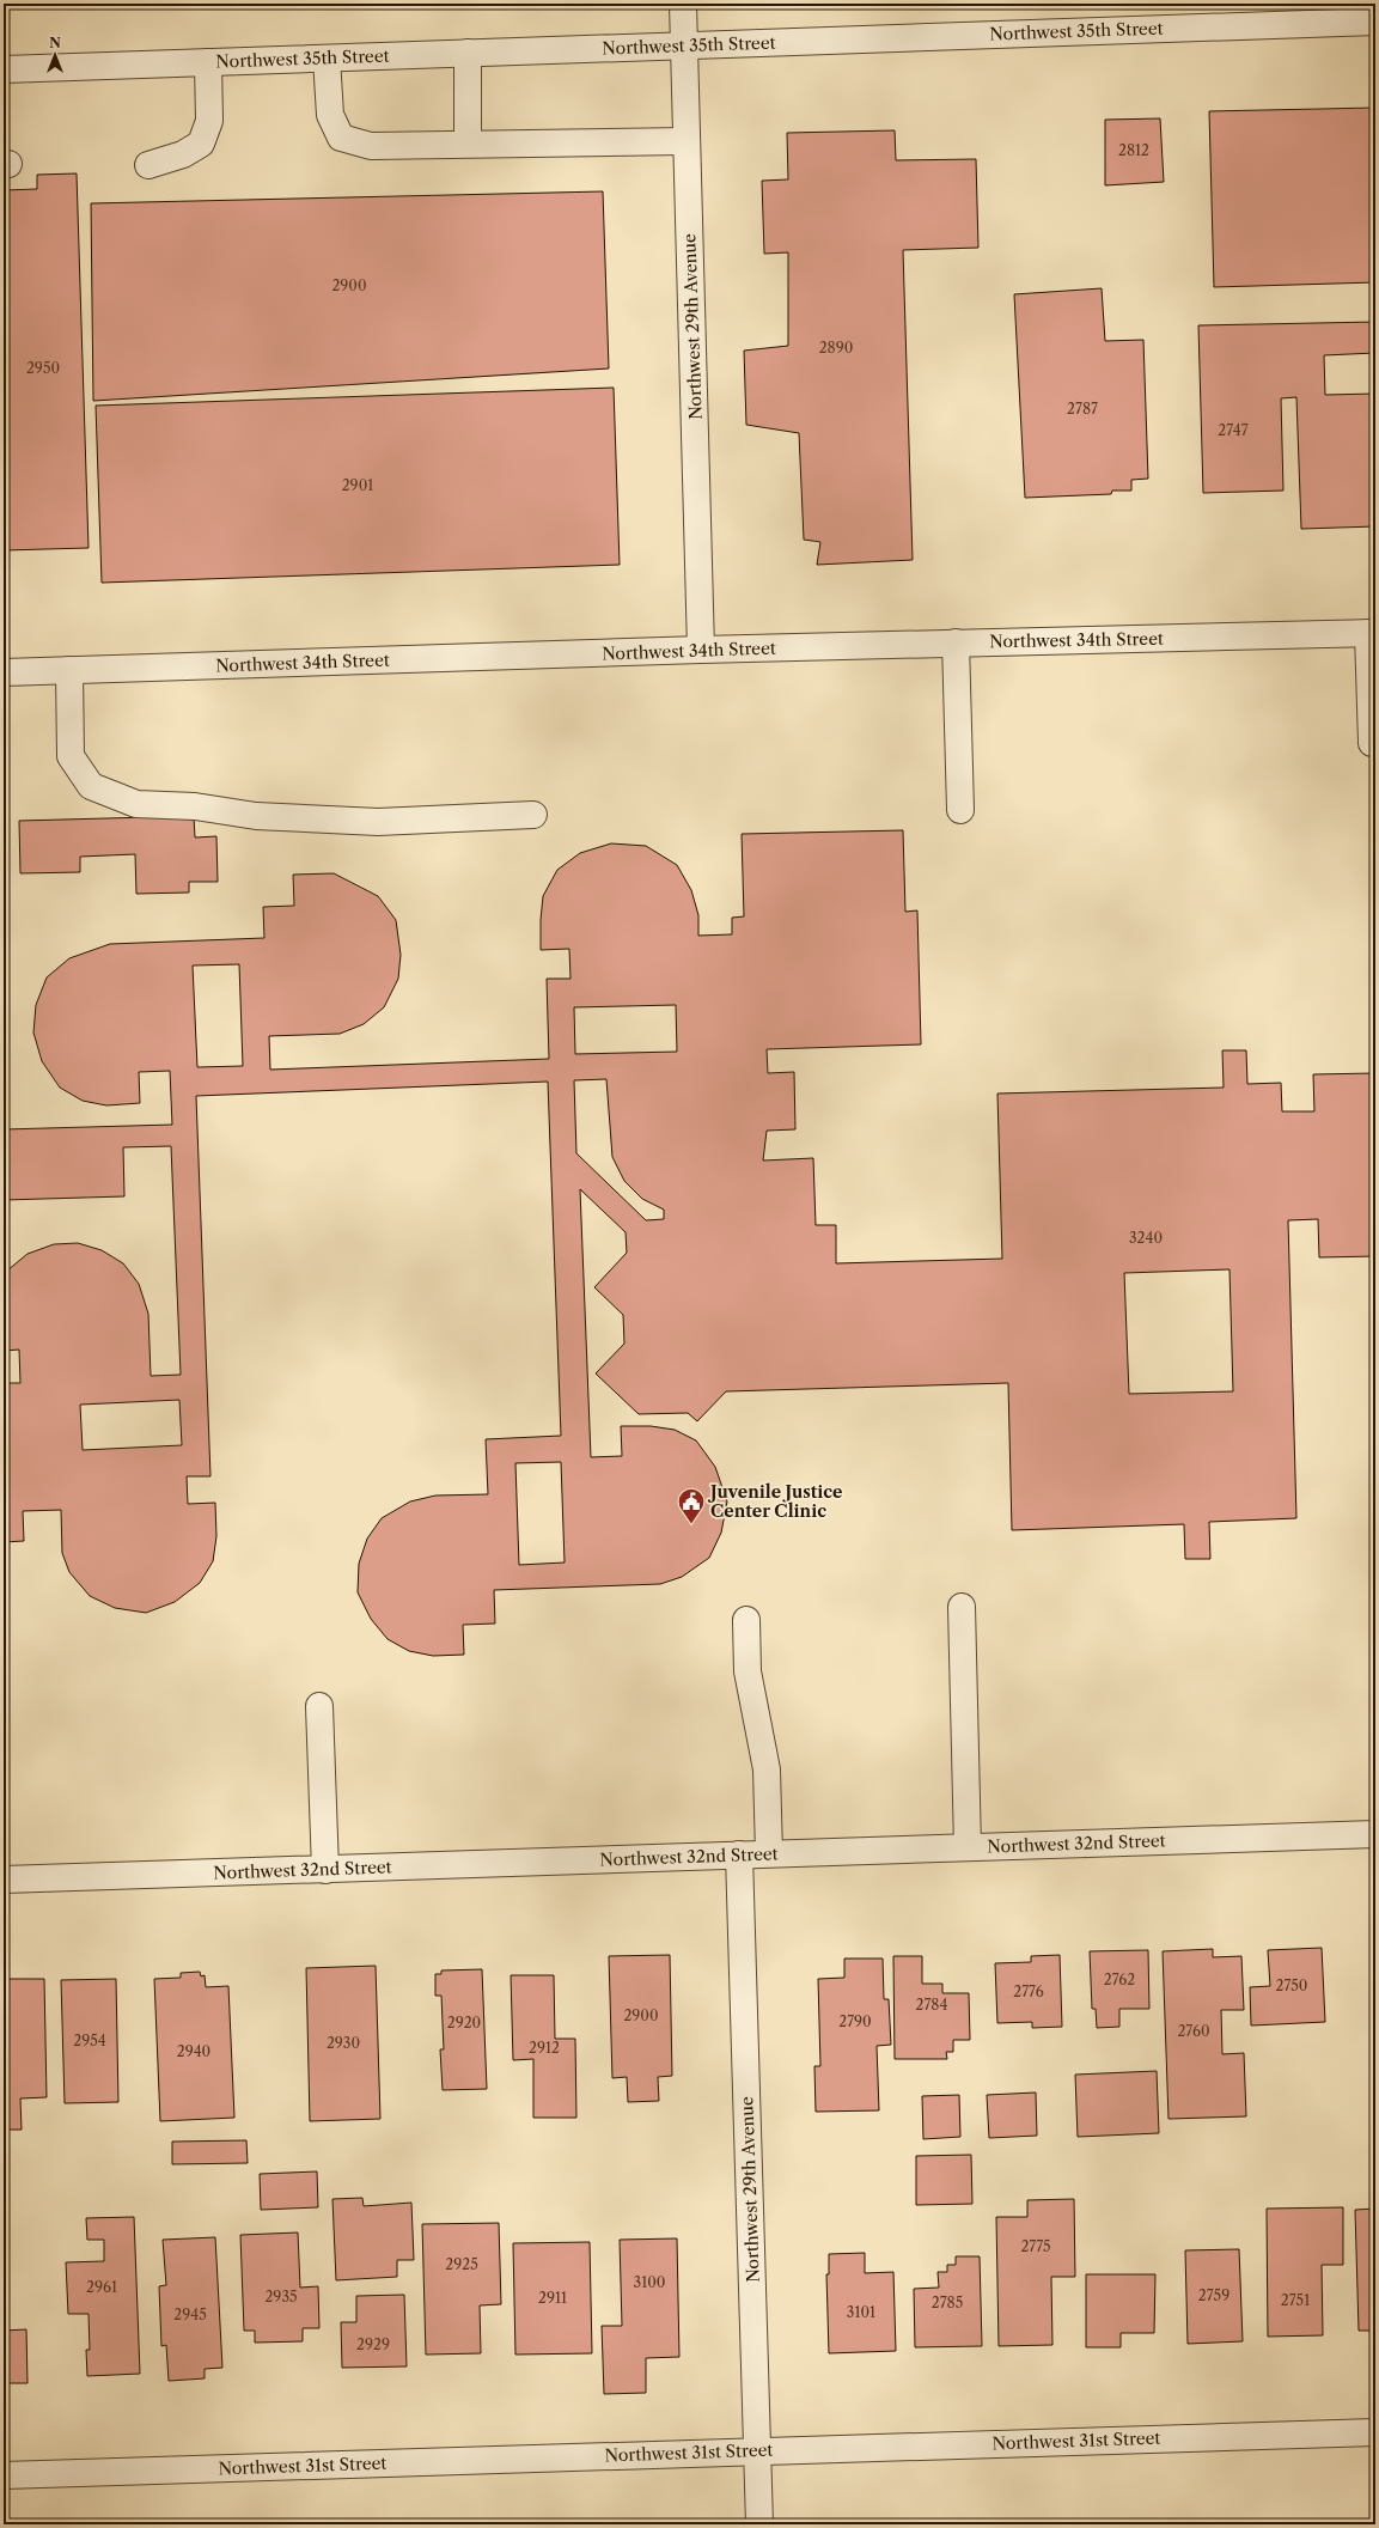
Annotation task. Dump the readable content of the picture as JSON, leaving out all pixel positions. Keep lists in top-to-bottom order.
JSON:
{
  "streets": {
    "street": [
      "Northwest 35th Street",
      "Northwest 29th Avenue",
      "Northwest 34th Street",
      "Northwest 32nd Street",
      "Northwest 31st Street"
    ]
  },
  "crossings": [
    ["Northwest 35th Street", "Northwest 29th Avenue"],
    ["Northwest 29th Avenue", "Northwest 34th Street"],
    ["Northwest 29th Avenue", "Northwest 32nd Street"],
    ["Northwest 29th Avenue", "Northwest 31st Street"]
  ],
  "places": {
    "public building": ["Juvenile Justice Center Clinic"]
  },
  "house_numbers": [
    "2812",
    "2900",
    "2890",
    "2950",
    "2787",
    "2747",
    "2901",
    "3240",
    "2762",
    "2750",
    "2776",
    "2784",
    "2900",
    "2790",
    "2920",
    "2760",
    "2954",
    "2930",
    "2912",
    "2940",
    "2775",
    "2925",
    "3100",
    "2961",
    "2759",
    "2935",
    "2911",
    "2751",
    "2785",
    "3101",
    "2945",
    "2929"
  ],
  "north": "top"
}
